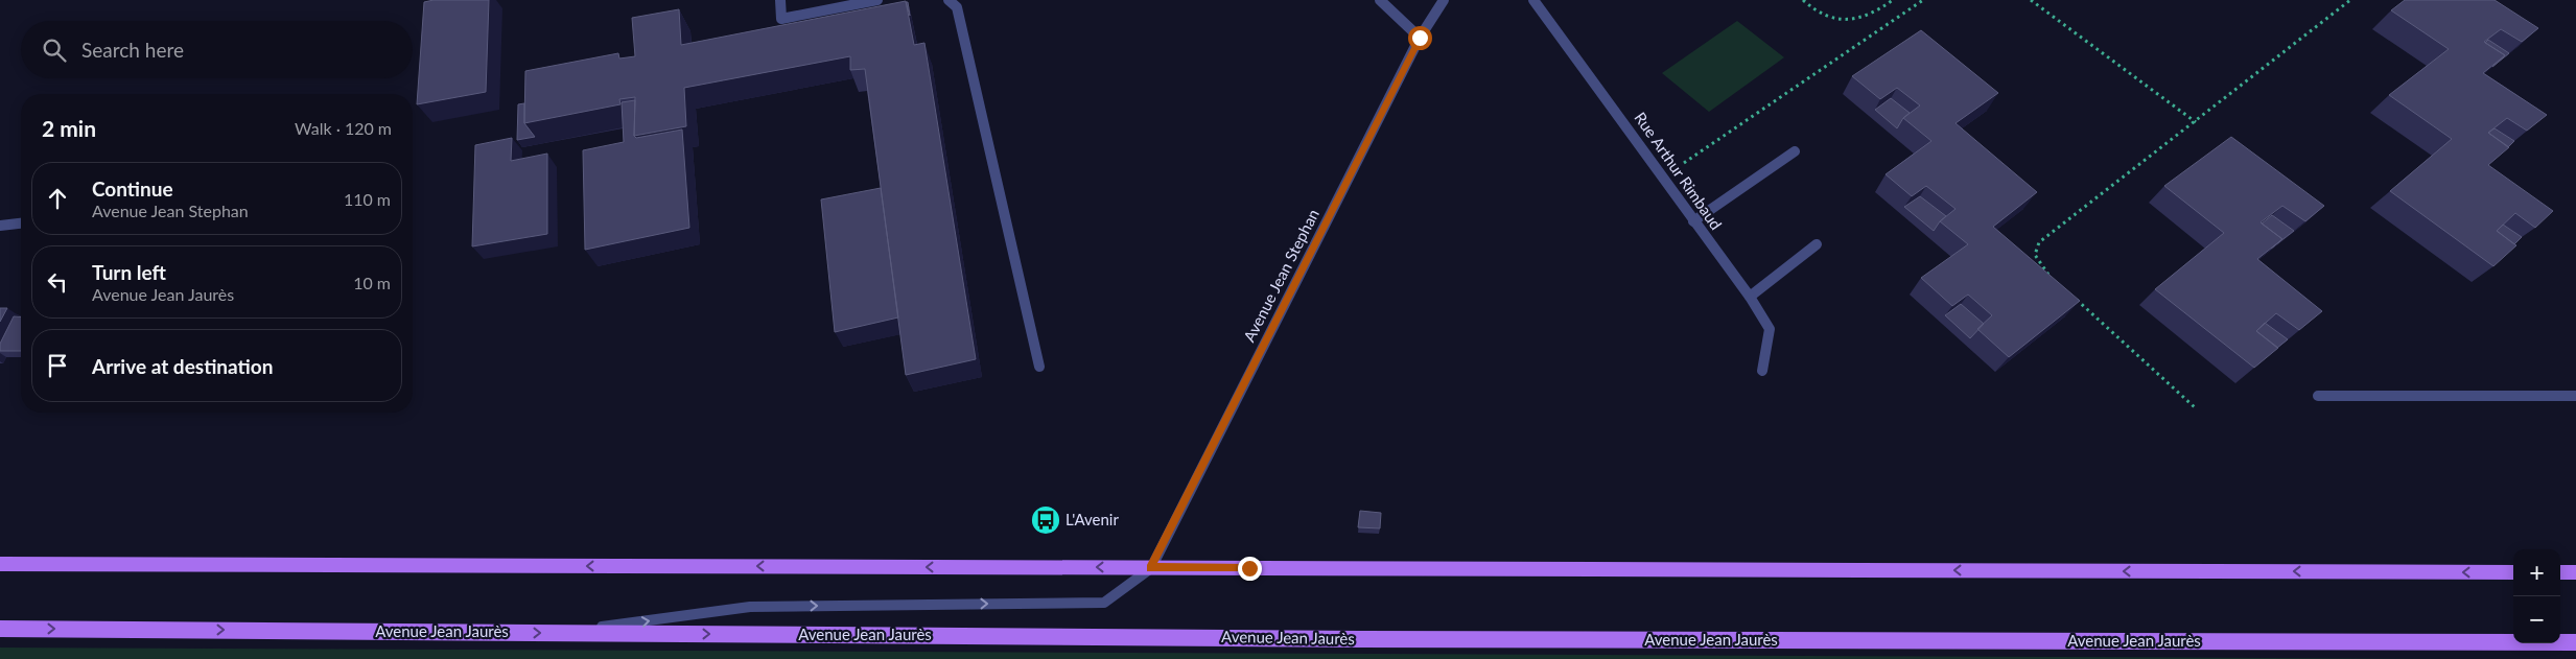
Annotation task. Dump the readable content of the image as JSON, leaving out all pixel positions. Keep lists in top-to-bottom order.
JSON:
{
  "streets": {
    "main road": ["Avenue Jean Jaurès"],
    "street": ["Rue Arthur Rimbaud", "Avenue Jean Stephan"]
  },
  "places": {
    "bus stop": ["L'Avenir"]
  },
  "page": {
    "search": "Search here",
    "heading": ["2 min", "Walk · 120 m"],
    "list": [
      ["Continue", "Avenue Jean Stephan", "110 m"],
      ["Turn left", "Avenue Jean Jaurès", "10 m"],
      "Arrive at destination"
    ],
    "map_buttons": ["+", "−"]
  }
}
